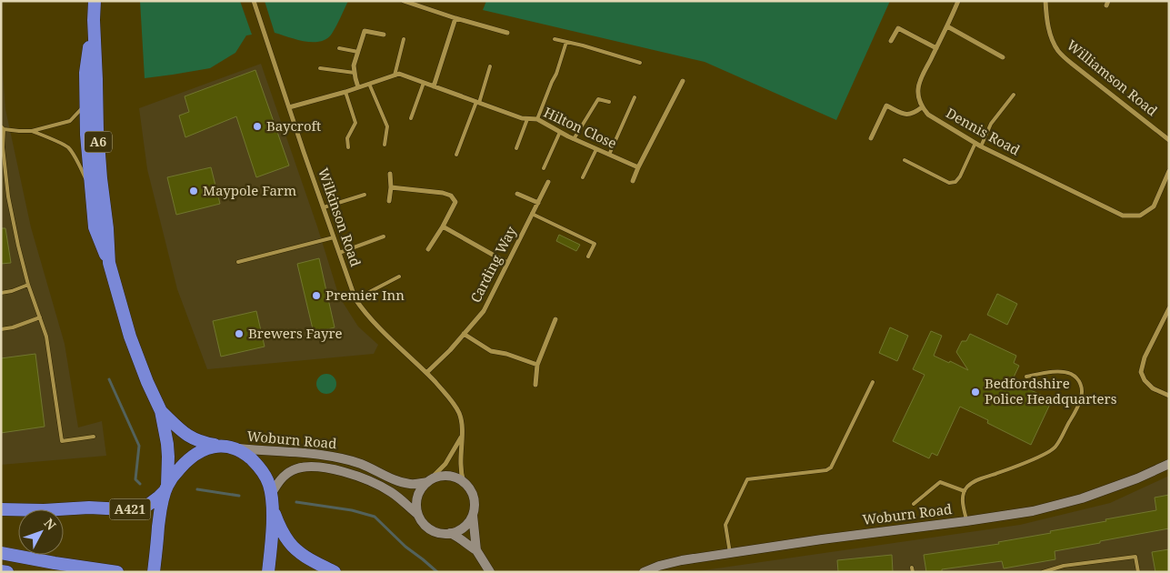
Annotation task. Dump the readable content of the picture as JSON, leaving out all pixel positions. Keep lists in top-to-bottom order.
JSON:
{
  "streets": {
    "highway": ["A6", "A421"],
    "main road": ["Woburn Road"],
    "street": [
      "Williamson Road",
      "Hilton Close",
      "Dennis Road",
      "Wilkinson Road",
      "Carding Way"
    ]
  },
  "crossings": [
    ["Hilton Close", "Wilkinson Road"],
    ["A6", "Woburn Road"],
    ["A6", "A421"],
    ["Wilkinson Road", "Carding Way"],
    ["Wilkinson Road", "Woburn Road"]
  ],
  "places": [
    "Baycroft",
    "Maypole Farm",
    "Premier Inn",
    "Brewers Fayre",
    "Bedfordshire Police Headquarters"
  ],
  "north": "top right"
}
